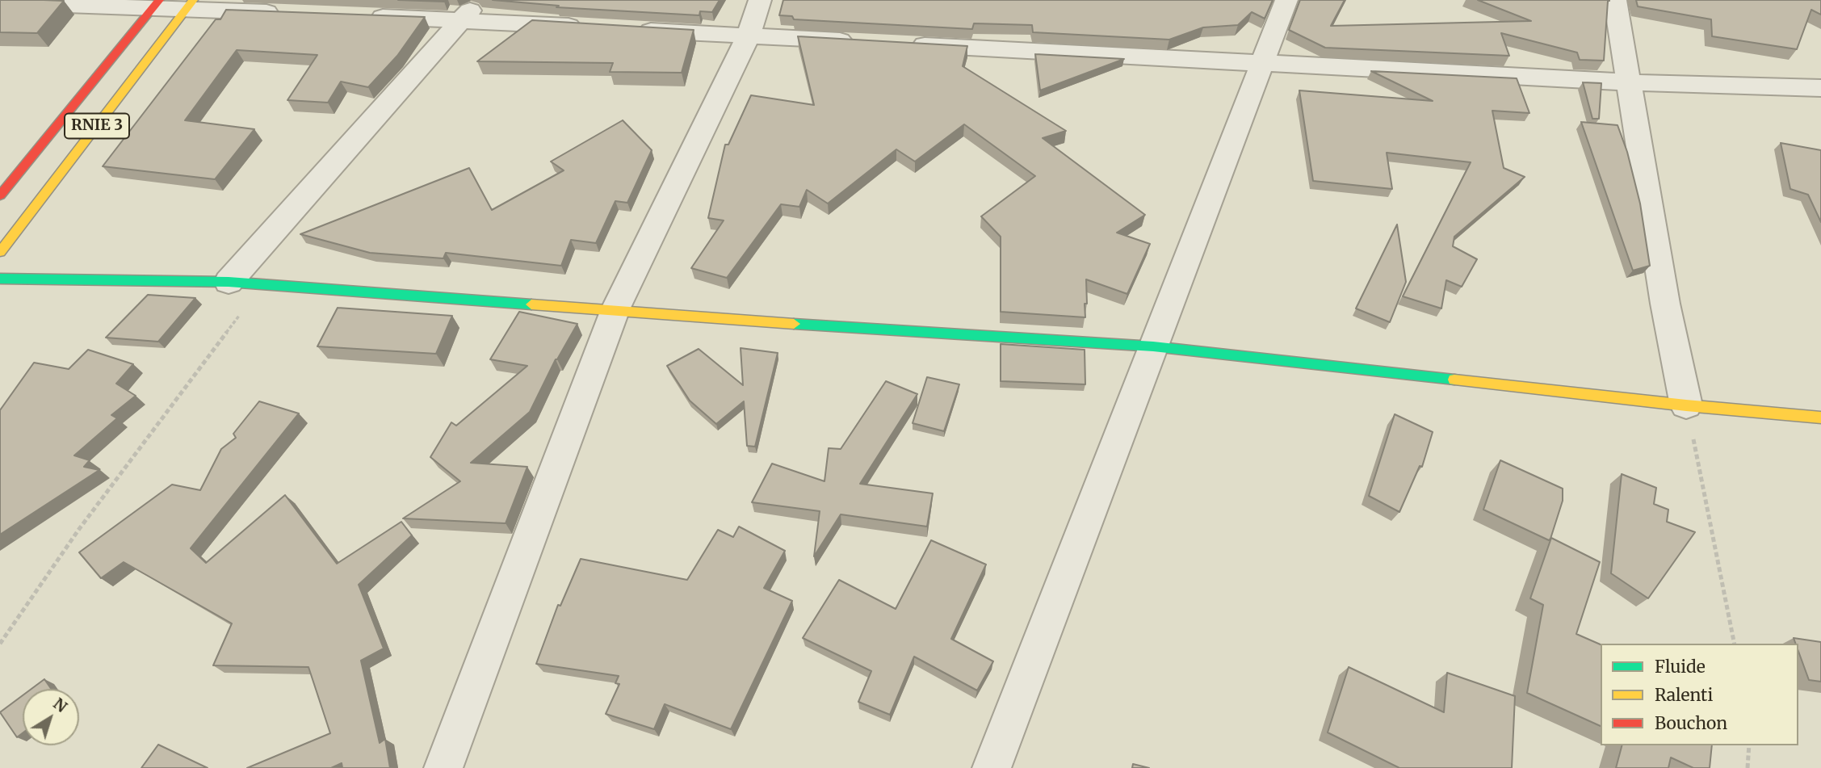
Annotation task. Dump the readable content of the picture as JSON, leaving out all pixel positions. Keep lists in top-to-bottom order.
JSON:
{
  "streets": {
    "main road": ["RNIE 3"]
  },
  "legend": ["Fluide", "Ralenti", "Bouchon"],
  "north": "top right"
}
